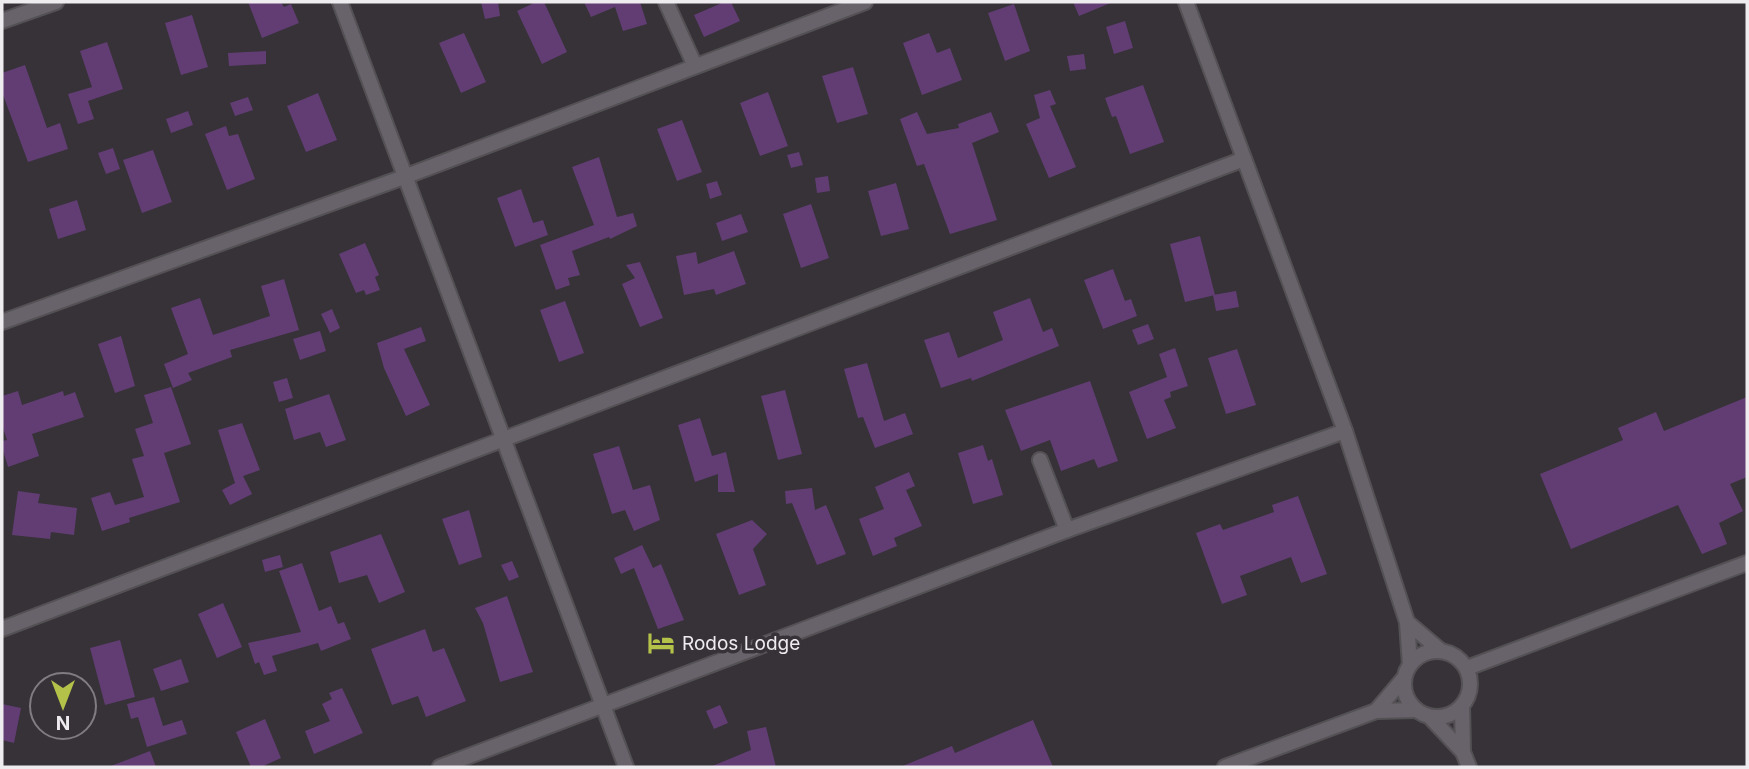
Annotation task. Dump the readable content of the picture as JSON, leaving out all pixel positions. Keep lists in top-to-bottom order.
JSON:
{
  "places": {
    "hotel": ["Rodos Lodge"]
  },
  "north": "bottom"
}
